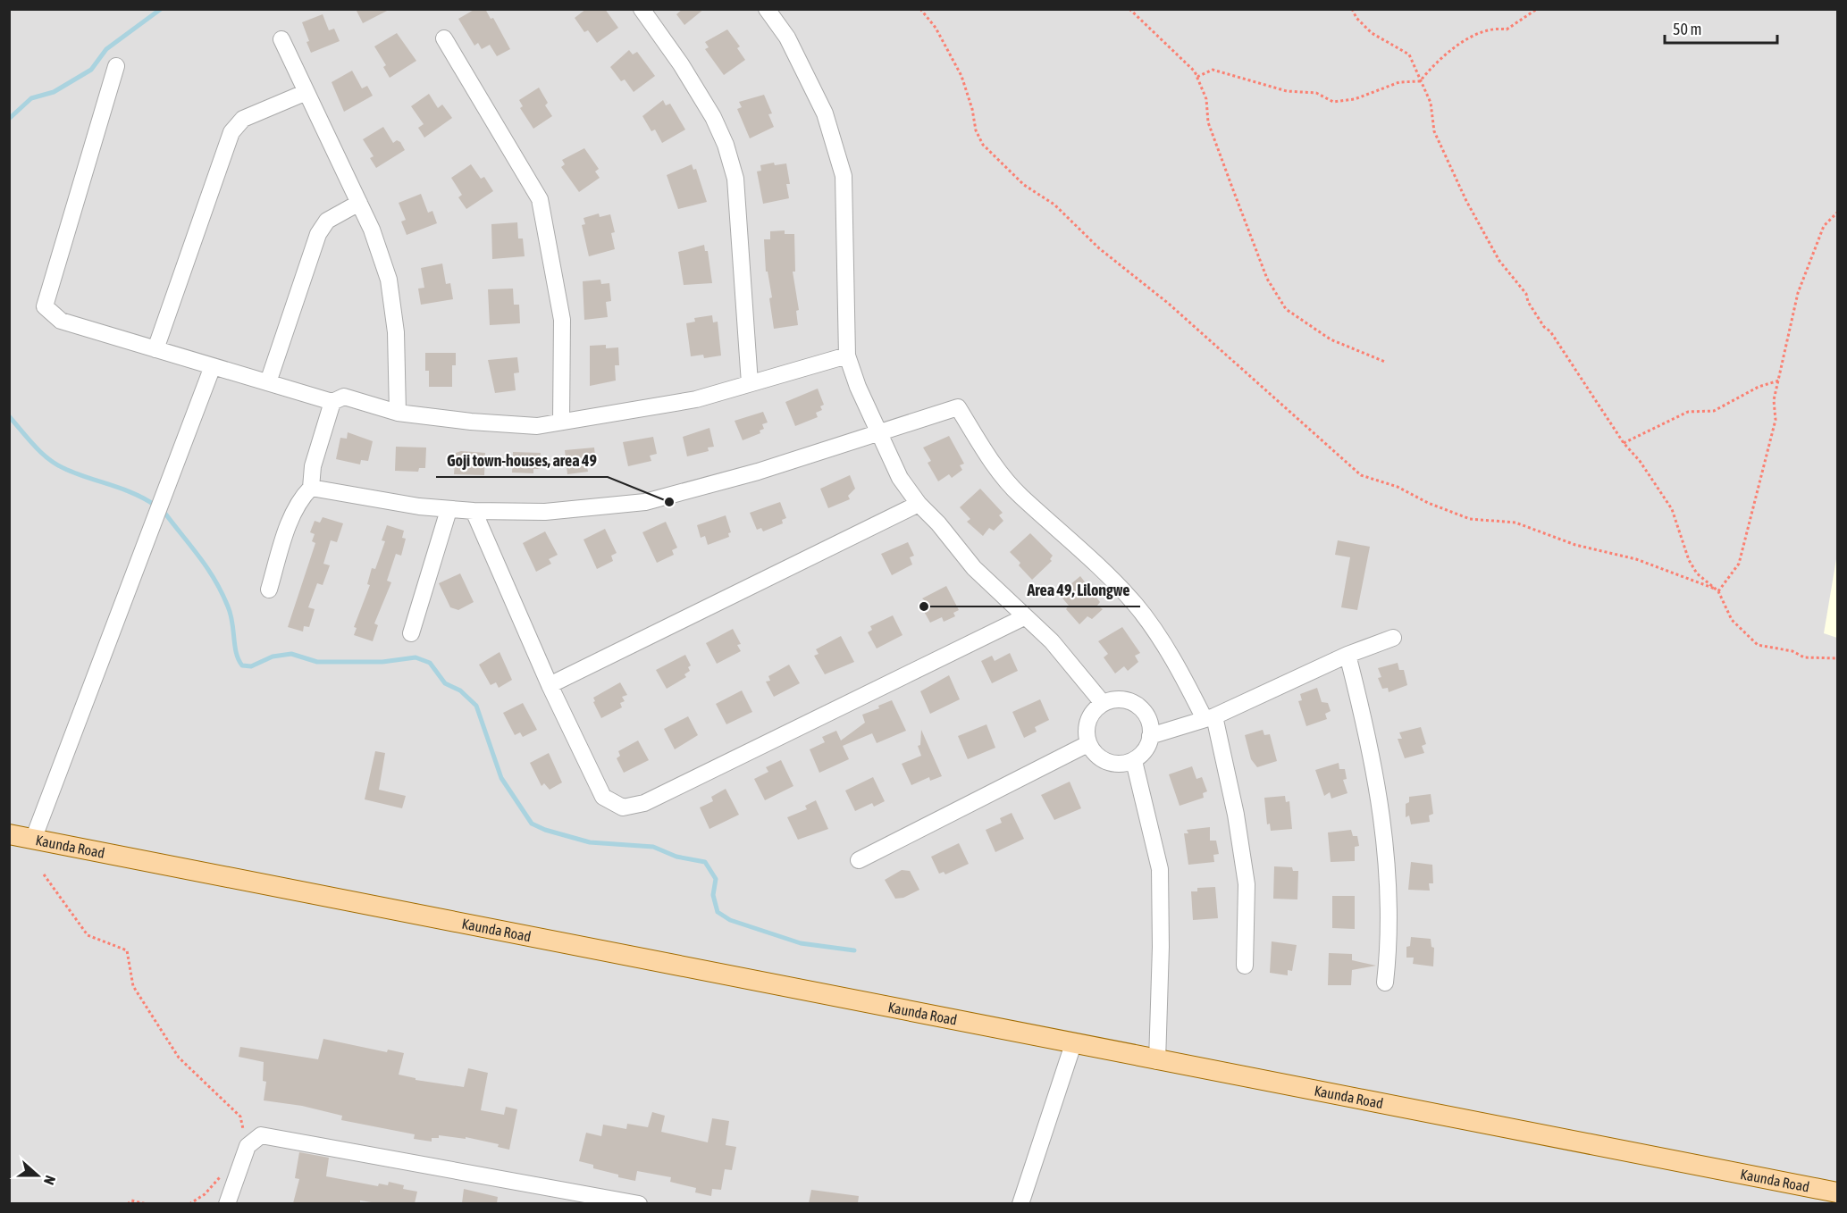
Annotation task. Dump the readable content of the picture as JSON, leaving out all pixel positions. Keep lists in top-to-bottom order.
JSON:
{
  "streets": {
    "main road": ["Kaunda Road"]
  },
  "places": ["Goji town-houses, area 49", "Area 49, Lilongwe"],
  "scale_bar": "50 m",
  "north": "right"
}
